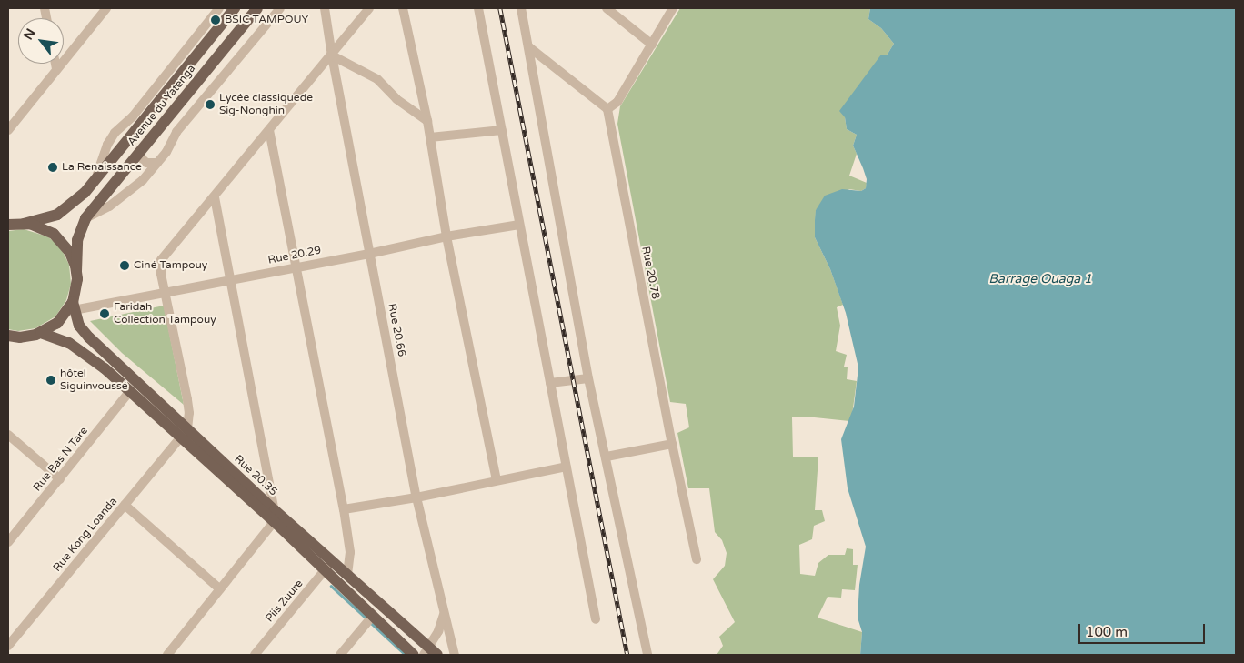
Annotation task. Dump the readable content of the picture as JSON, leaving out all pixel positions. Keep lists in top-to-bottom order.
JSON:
{
  "streets": {
    "main road": ["Avenue du Yatenga", "Rue 20.35"],
    "street": [
      "Rue 20.29",
      "Rue 20.78",
      "Rue 20.66",
      "Rue Bas N Tare",
      "Rue Kong Loanda",
      "Piis Zuure"
    ]
  },
  "crossings": [
    ["Avenue du Yatenga", "Rue 20.29"],
    ["Avenue du Yatenga", "Rue 20.35"],
    ["Rue 20.29", "Rue 20.66"],
    ["Rue 20.29", "Rue 20.35"],
    ["Rue Bas N Tare", "Rue 20.35"],
    ["Rue 20.35", "Rue Kong Loanda"],
    ["Rue 20.35", "Piis Zuure"]
  ],
  "water": ["Barrage Ouaga 1"],
  "places": [
    "BSIC TAMPOUY",
    "Lycée classiquede Sig-Nonghin",
    "La Renaissance",
    "Ciné Tampouy",
    "Faridah Collection Tampouy",
    "hôtel Siguinvoussé"
  ],
  "scale_bar": "100 m",
  "north": "top left"
}
